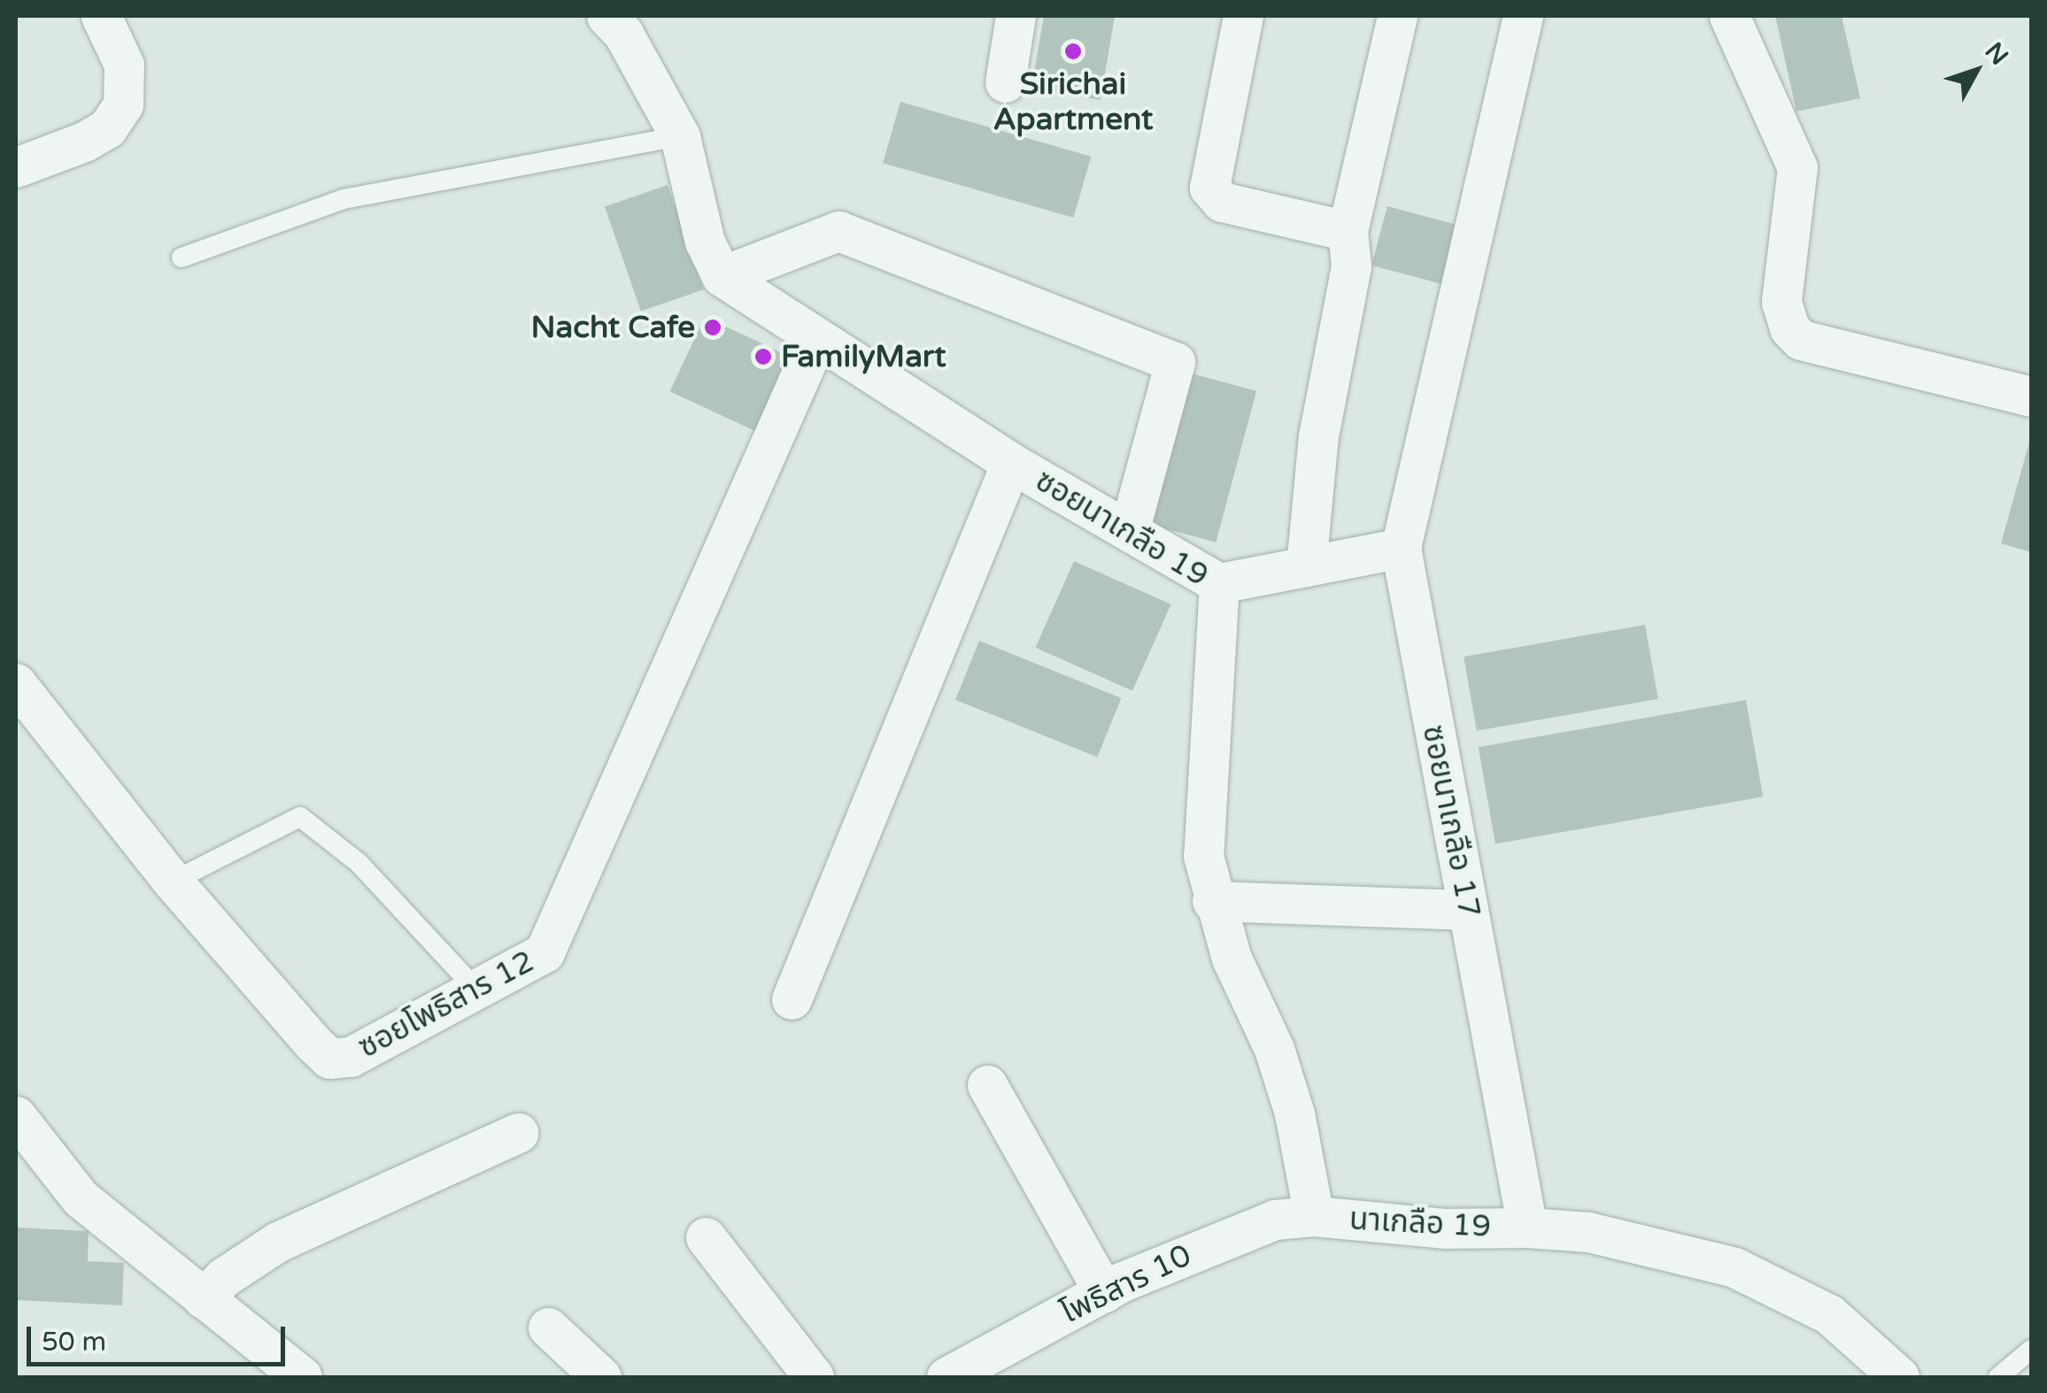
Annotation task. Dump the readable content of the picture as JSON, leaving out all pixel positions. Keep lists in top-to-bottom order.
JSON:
{
  "streets": {
    "street": [
      "ซอยนาเกลือ 19",
      "ซอยนาเกลือ 17",
      "ซอยโพธิสาร 12",
      "นาเกลือ 19",
      "โพธิสาร 10"
    ]
  },
  "crossings": [
    ["ซอยนาเกลือ 19", "ซอยโพธิสาร 12"],
    ["ซอยนาเกลือ 19", "นาเกลือ 19"],
    ["ซอยนาเกลือ 19", "โพธิสาร 10"],
    ["ซอยนาเกลือ 17", "นาเกลือ 19"],
    ["นาเกลือ 19", "โพธิสาร 10"]
  ],
  "places": ["Sirichai Apartment", "Nacht Cafe", "FamilyMart"],
  "scale_bar": "50 m",
  "north": "top right"
}
